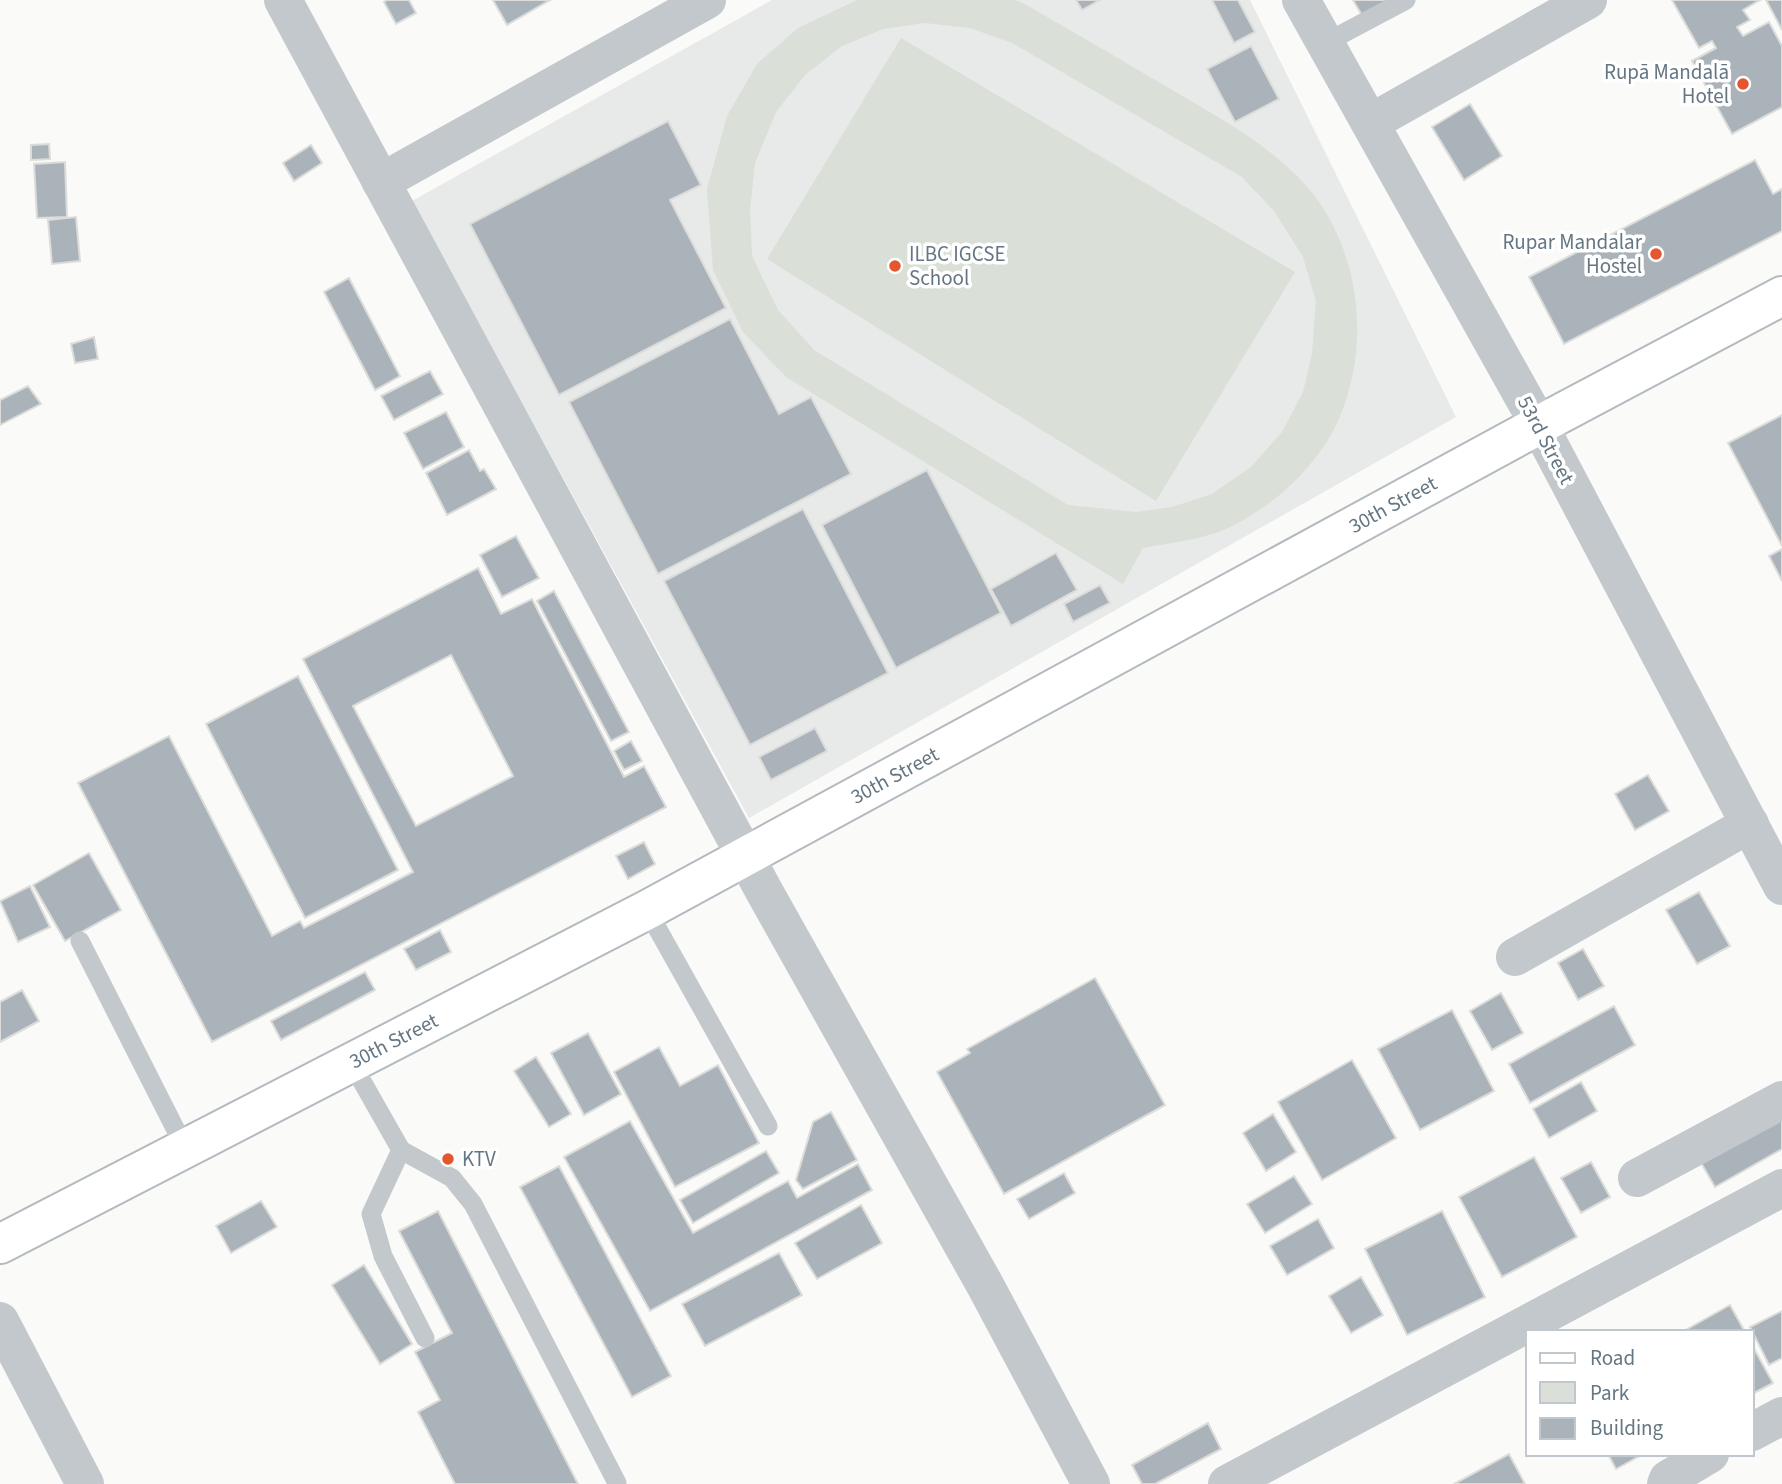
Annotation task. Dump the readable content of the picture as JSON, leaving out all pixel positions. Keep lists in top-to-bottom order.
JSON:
{
  "streets": {
    "main road": ["30th Street"],
    "street": ["53rd Street"]
  },
  "crossings": [
    ["53rd Street", "30th Street"]
  ],
  "places": [
    "Rupā Mandalā Hotel",
    "Rupar Mandalar Hostel",
    "ILBC IGCSE School",
    "KTV"
  ],
  "legend": ["Road", "Park", "Building"]
}
